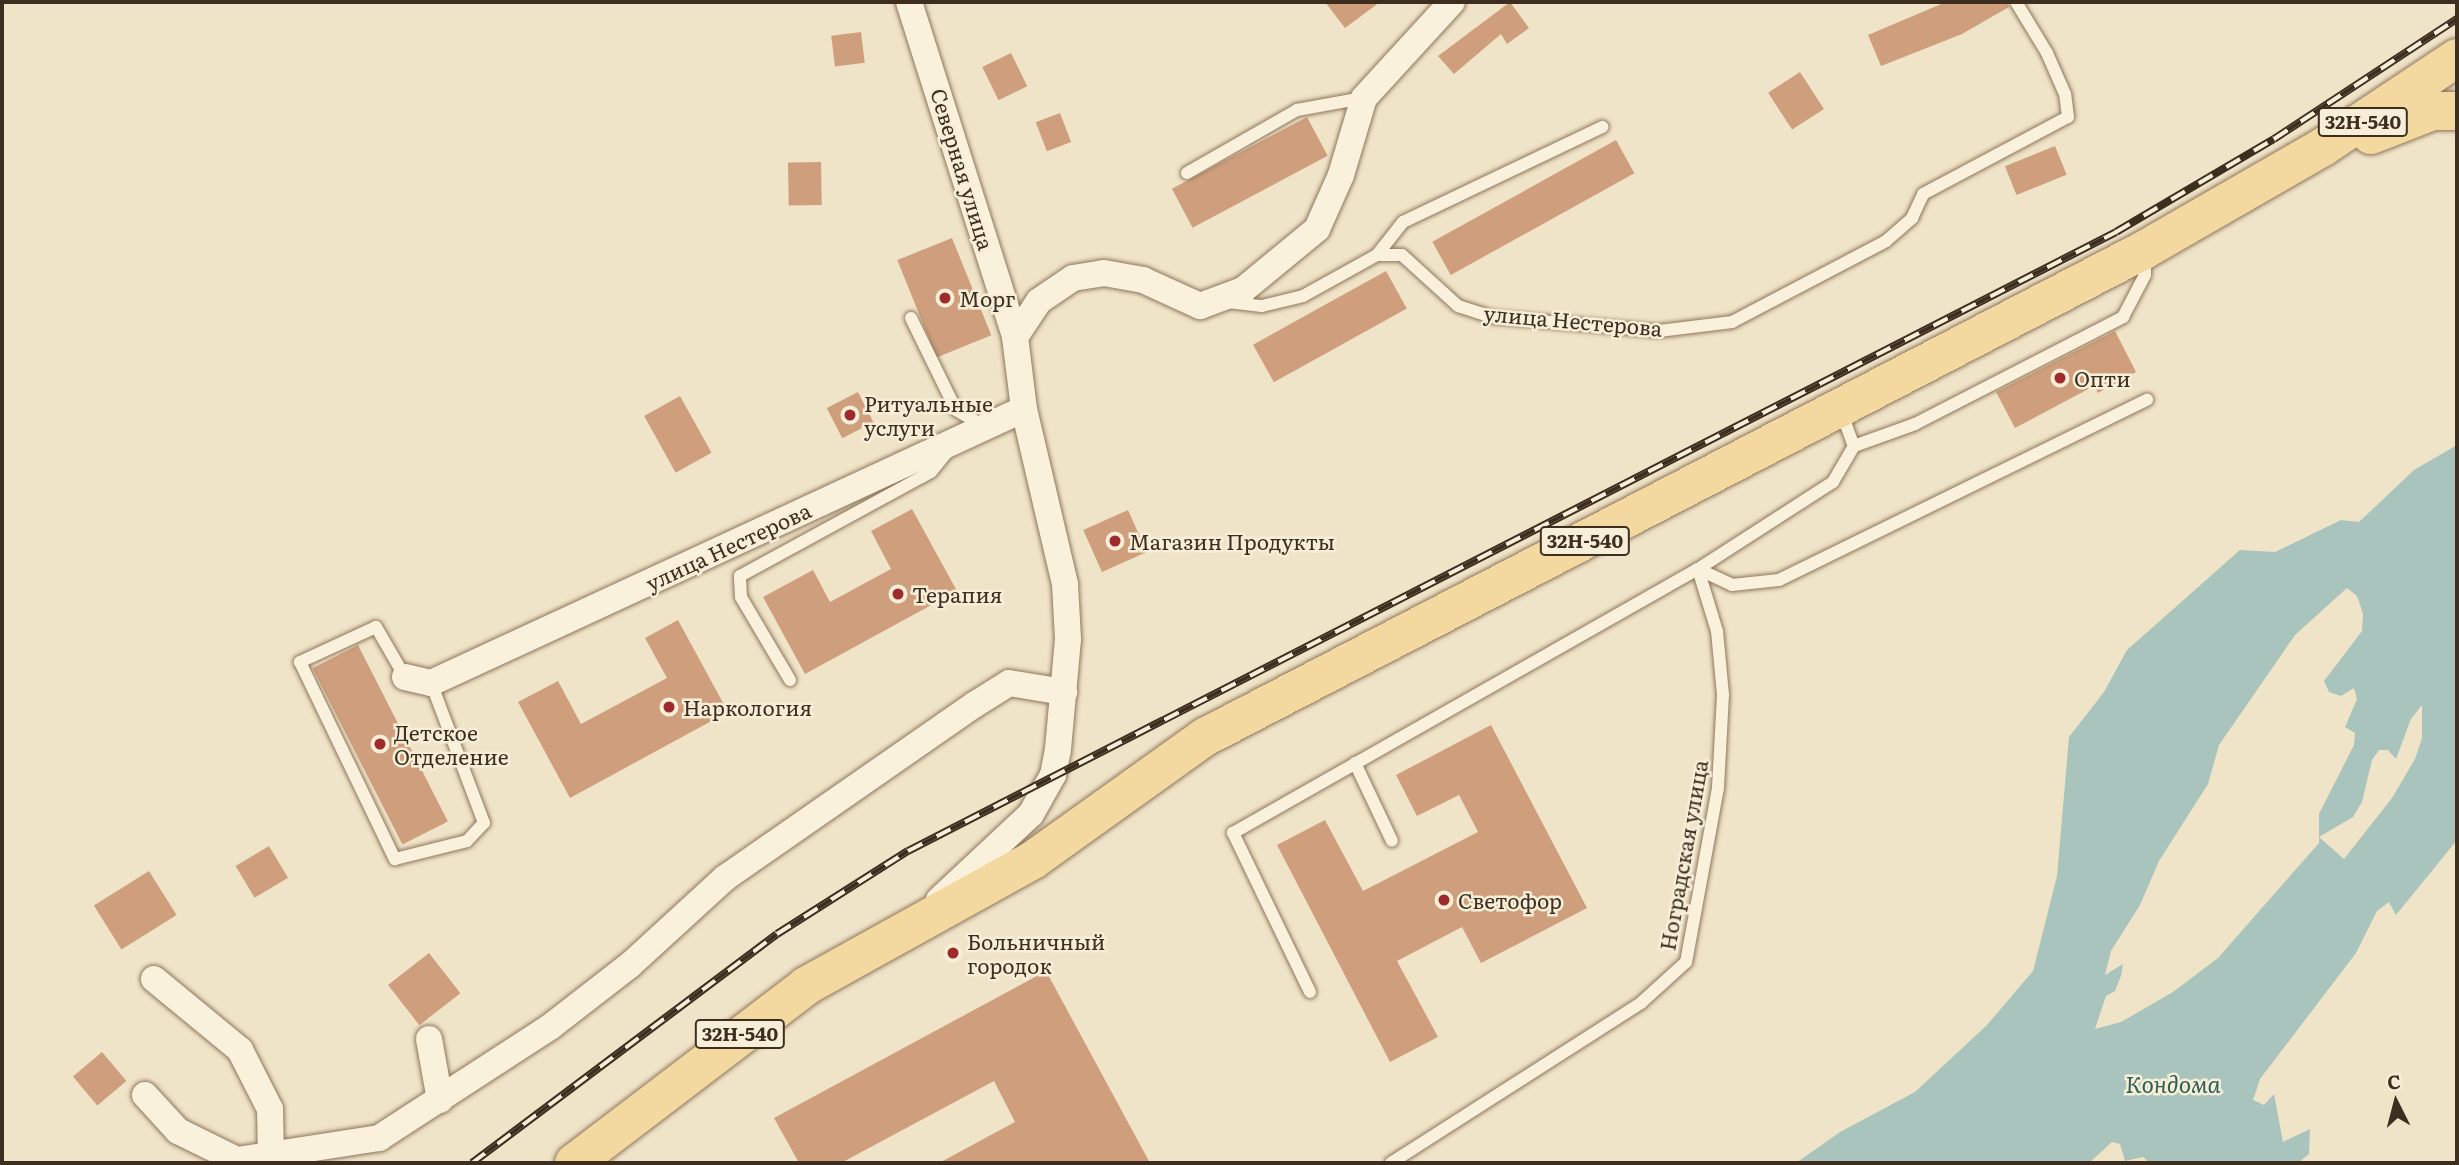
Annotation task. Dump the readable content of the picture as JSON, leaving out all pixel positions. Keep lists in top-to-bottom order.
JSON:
{
  "streets": {
    "main road": ["32Н-540"],
    "street": ["Северная улица", "улица Нестерова"],
    "lane": ["Ноградская улица"]
  },
  "water": ["Кондома"],
  "places": [
    "Морг",
    "Опти",
    "Ритуальные услуги",
    "Магазин Продукты",
    "Терапия",
    "Наркология",
    "Детское Отделение",
    "Светофор",
    "Больничный городок"
  ],
  "north": "top"
}
